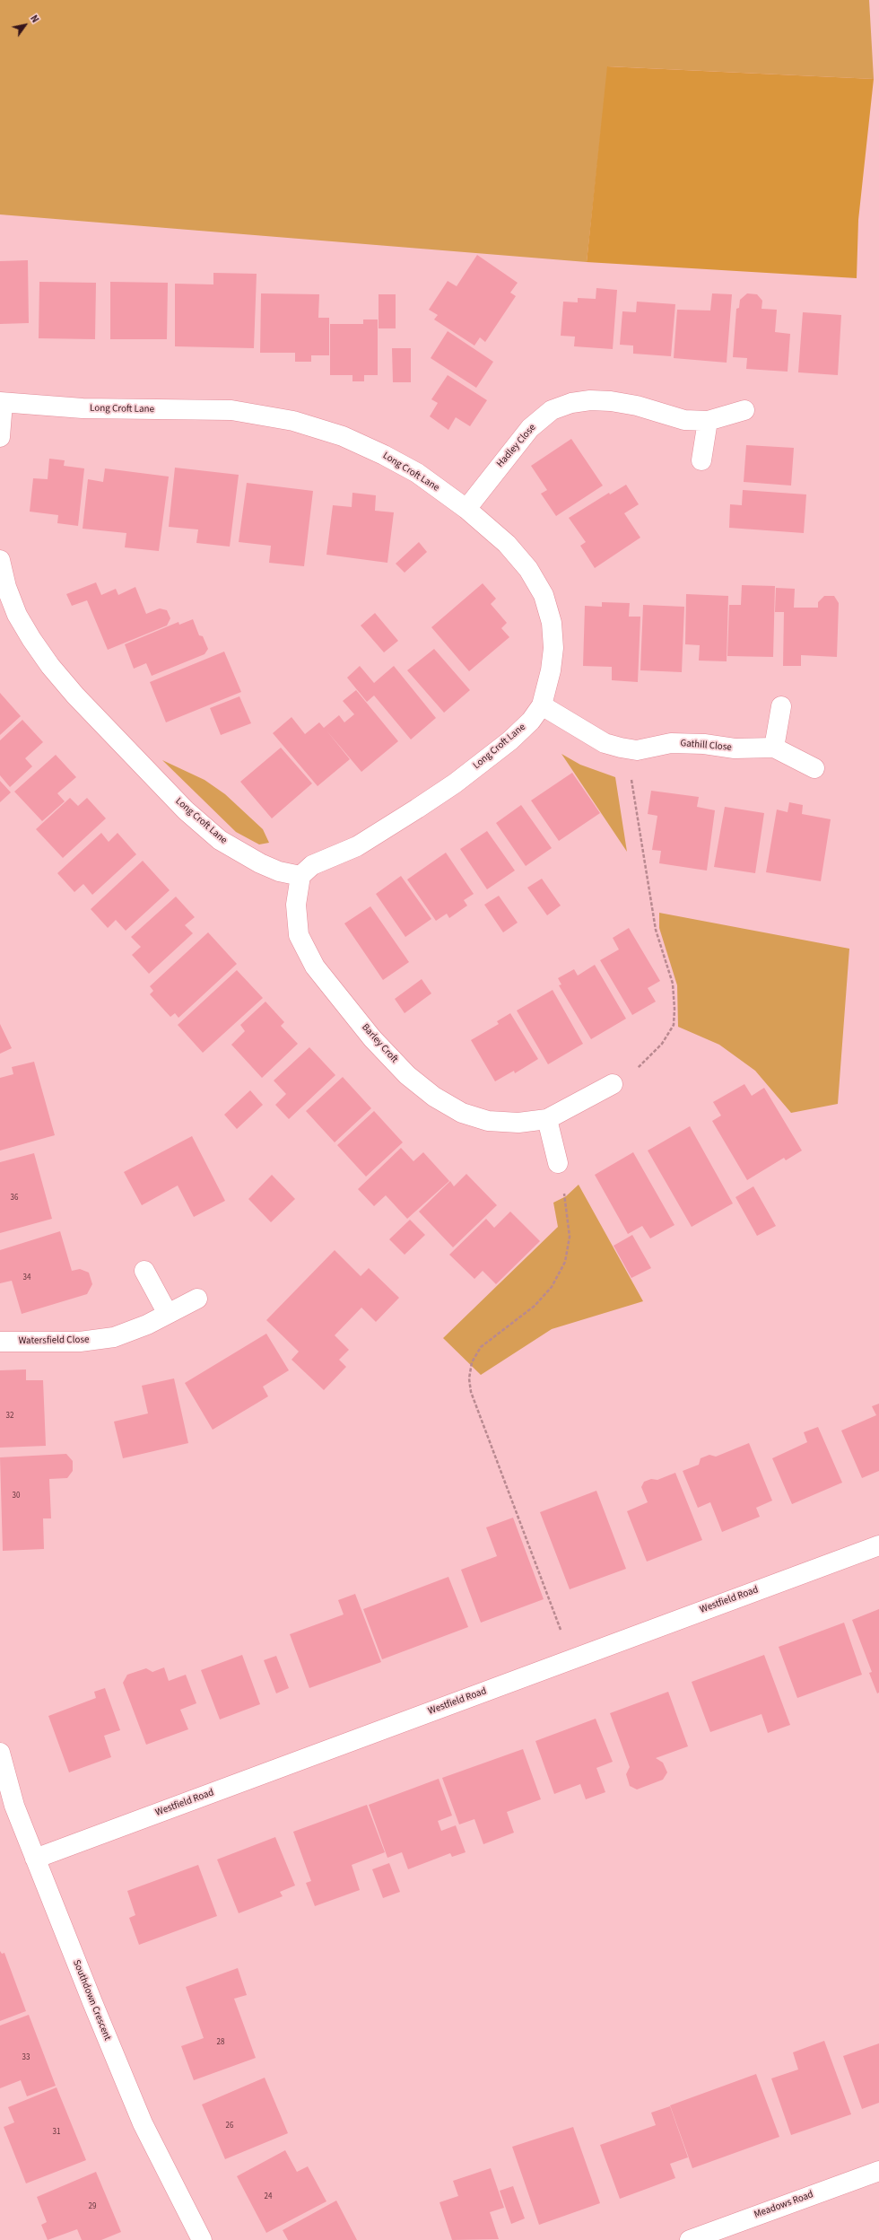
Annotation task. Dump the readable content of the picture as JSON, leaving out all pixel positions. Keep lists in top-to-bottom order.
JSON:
{
  "streets": {
    "street": [
      "Long Croft Lane",
      "Hadley Close",
      "Gathill Close",
      "Barley Croft",
      "Watersfield Close",
      "Westfield Road",
      "Southdown Crescent",
      "Meadows Road"
    ]
  },
  "crossings": [
    ["Long Croft Lane", "Hadley Close"],
    ["Long Croft Lane", "Gathill Close"],
    ["Long Croft Lane", "Barley Croft"],
    ["Westfield Road", "Southdown Crescent"]
  ],
  "house_numbers": [
    "36",
    "34",
    "32",
    "30",
    "28",
    "33",
    "26",
    "31",
    "24",
    "29"
  ],
  "north": "top right"
}
